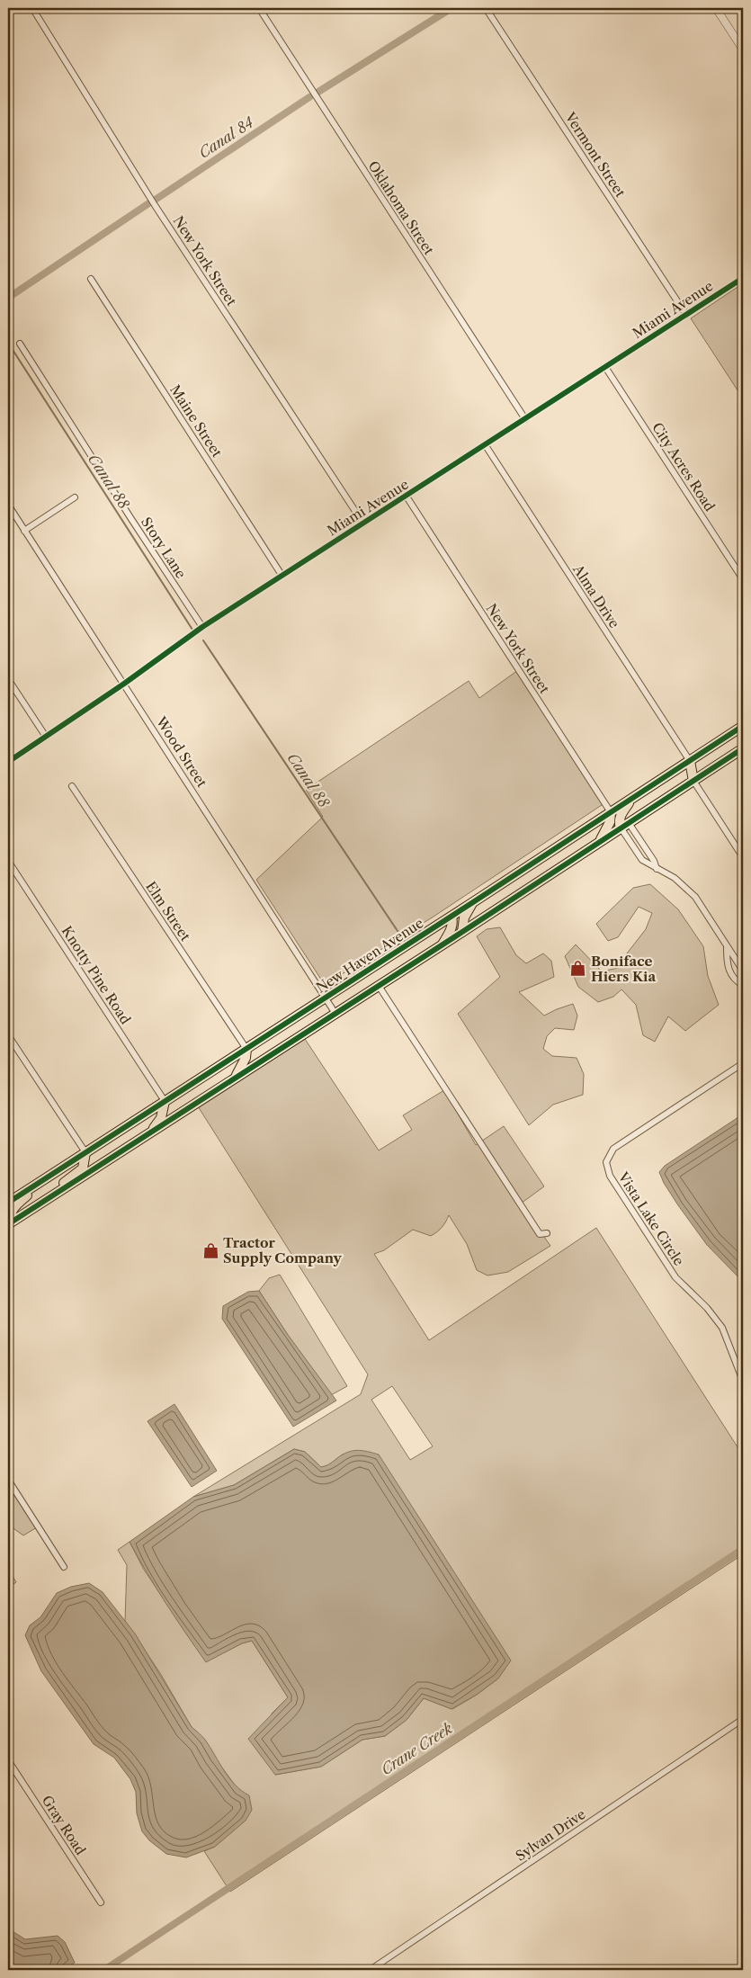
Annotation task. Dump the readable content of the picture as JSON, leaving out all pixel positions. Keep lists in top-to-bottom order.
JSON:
{
  "streets": {
    "main road": ["New Haven Avenue"],
    "street": [
      "Vermont Street",
      "Oklahoma Street",
      "New York Street",
      "Miami Avenue",
      "Maine Street",
      "City Acres Road",
      "Story Lane",
      "Alma Drive",
      "Wood Street",
      "Elm Street",
      "Knotty Pine Road",
      "Vista Lake Circle",
      "Gray Road",
      "Sylvan Drive"
    ]
  },
  "crossings": [
    ["Vermont Street", "Miami Avenue"],
    ["Oklahoma Street", "Miami Avenue"],
    ["New York Street", "Miami Avenue"],
    ["New York Street", "New Haven Avenue"],
    ["Miami Avenue", "Maine Street"],
    ["Miami Avenue", "City Acres Road"],
    ["Miami Avenue", "Story Lane"],
    ["Miami Avenue", "Alma Drive"],
    ["Miami Avenue", "Wood Street"],
    ["Alma Drive", "New Haven Avenue"],
    ["Wood Street", "New Haven Avenue"],
    ["Elm Street", "New Haven Avenue"],
    ["New Haven Avenue", "Knotty Pine Road"]
  ],
  "water": ["Canal 84", "Canal 88", "Crane Creek"],
  "places": {
    "shop": ["Boniface Hiers Kia", "Tractor Supply Company"]
  }
}
